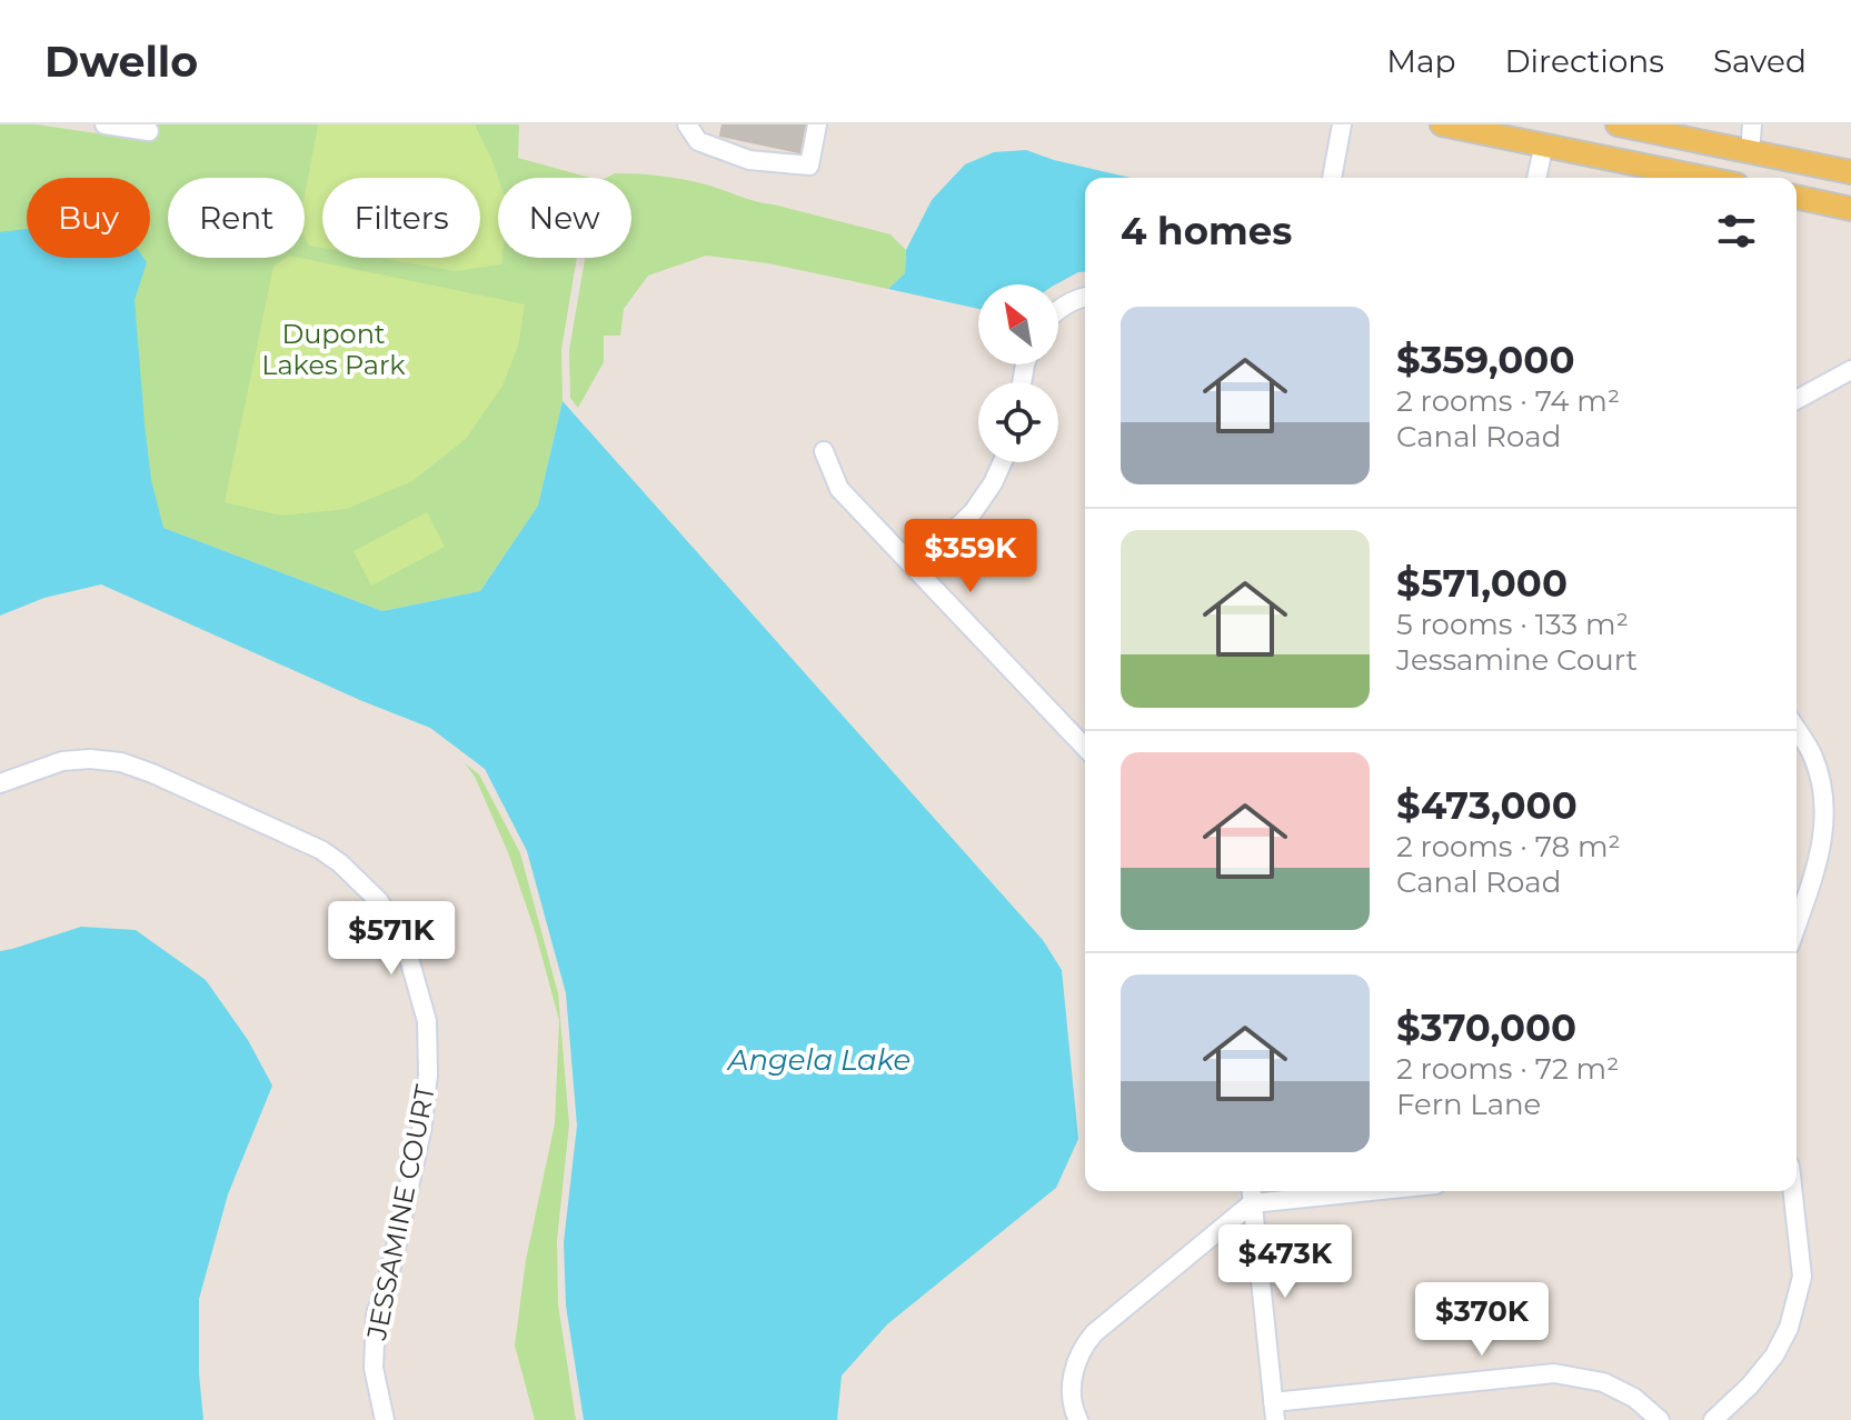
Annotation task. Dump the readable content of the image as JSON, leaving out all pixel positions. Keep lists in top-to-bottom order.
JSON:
{
  "streets": {
    "street": ["JESSAMINE COURT"]
  },
  "water": ["Angela Lake"],
  "parks": ["Dupont Lakes Park"],
  "north": "top left",
  "page": {
    "header": "Dwello",
    "nav": ["Map", "Directions", "Saved"],
    "chip": [
      "Buy",
      "Rent",
      "Filters",
      "New"
    ],
    "heading": "4 homes",
    "list": [
      {
        "name": "$359,000",
        "note": "2 rooms · 74 m² · Canal Road"
      },
      {
        "name": "$571,000",
        "note": "5 rooms · 133 m² · Jessamine Court"
      },
      {
        "name": "$473,000",
        "note": "2 rooms · 78 m² · Canal Road"
      },
      {
        "name": "$370,000",
        "note": "2 rooms · 72 m² · Fern Lane"
      }
    ],
    "price": [
      "$359K",
      "$571K",
      "$473K",
      "$370K"
    ]
  }
}
